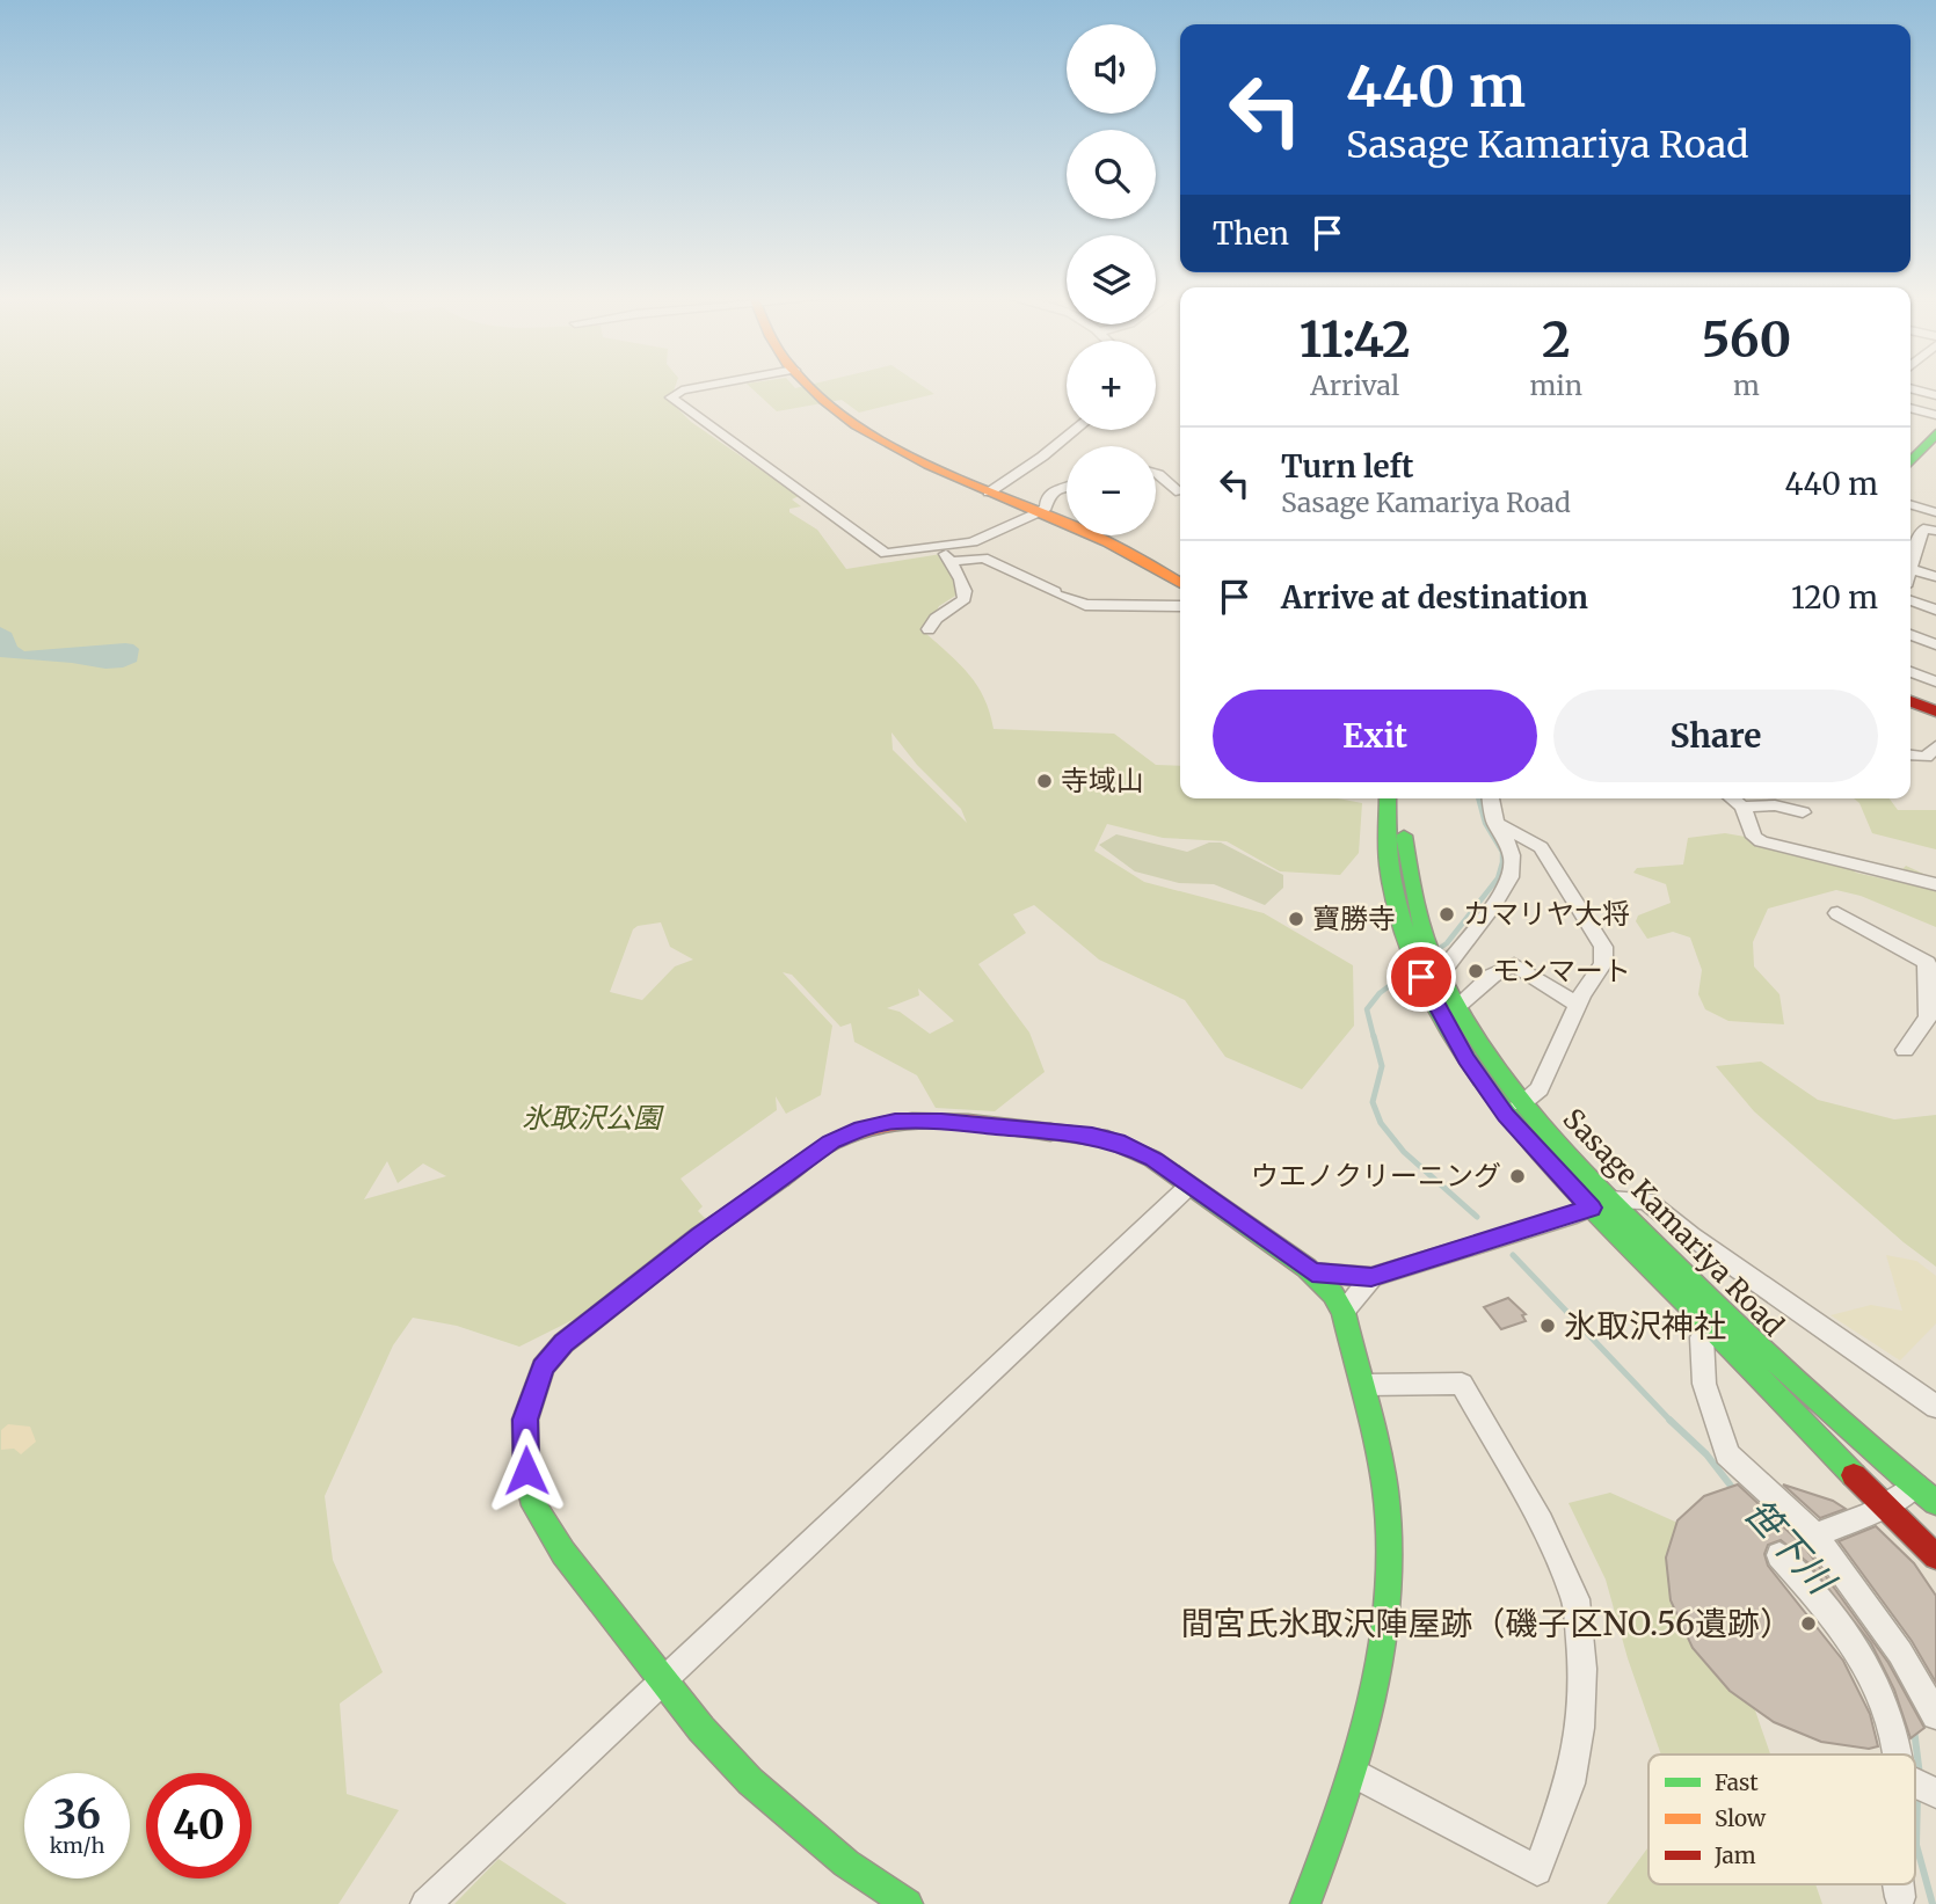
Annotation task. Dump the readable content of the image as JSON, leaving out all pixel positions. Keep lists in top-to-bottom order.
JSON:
{
  "streets": {
    "street": ["Sasage Kamariya Road"]
  },
  "water": ["笹下川"],
  "parks": ["氷取沢公園"],
  "places": [
    "寺域山",
    "カマリヤ大将",
    "寶勝寺",
    "モンマート",
    "ウエノクリーニング",
    "氷取沢神社",
    "間宮氏氷取沢陣屋跡（磯子区NO.56遺跡）"
  ],
  "legend": ["Fast", "Slow", "Jam"],
  "page": {
    "map_buttons": ["+", "−"],
    "turn": ["440 m", "Sasage Kamariya Road"],
    "then": "Then",
    "eta": [
      "11:42",
      "Arrival",
      "2",
      "min",
      "560",
      "m"
    ],
    "list": [
      {
        "name": "Turn left",
        "note": "Sasage Kamariya Road",
        "value": "440 m"
      },
      {
        "name": "Arrive at destination",
        "value": "120 m"
      }
    ],
    "buttons": ["Exit", "Share"],
    "speed": "36 km/h",
    "limit": "40"
  }
}
